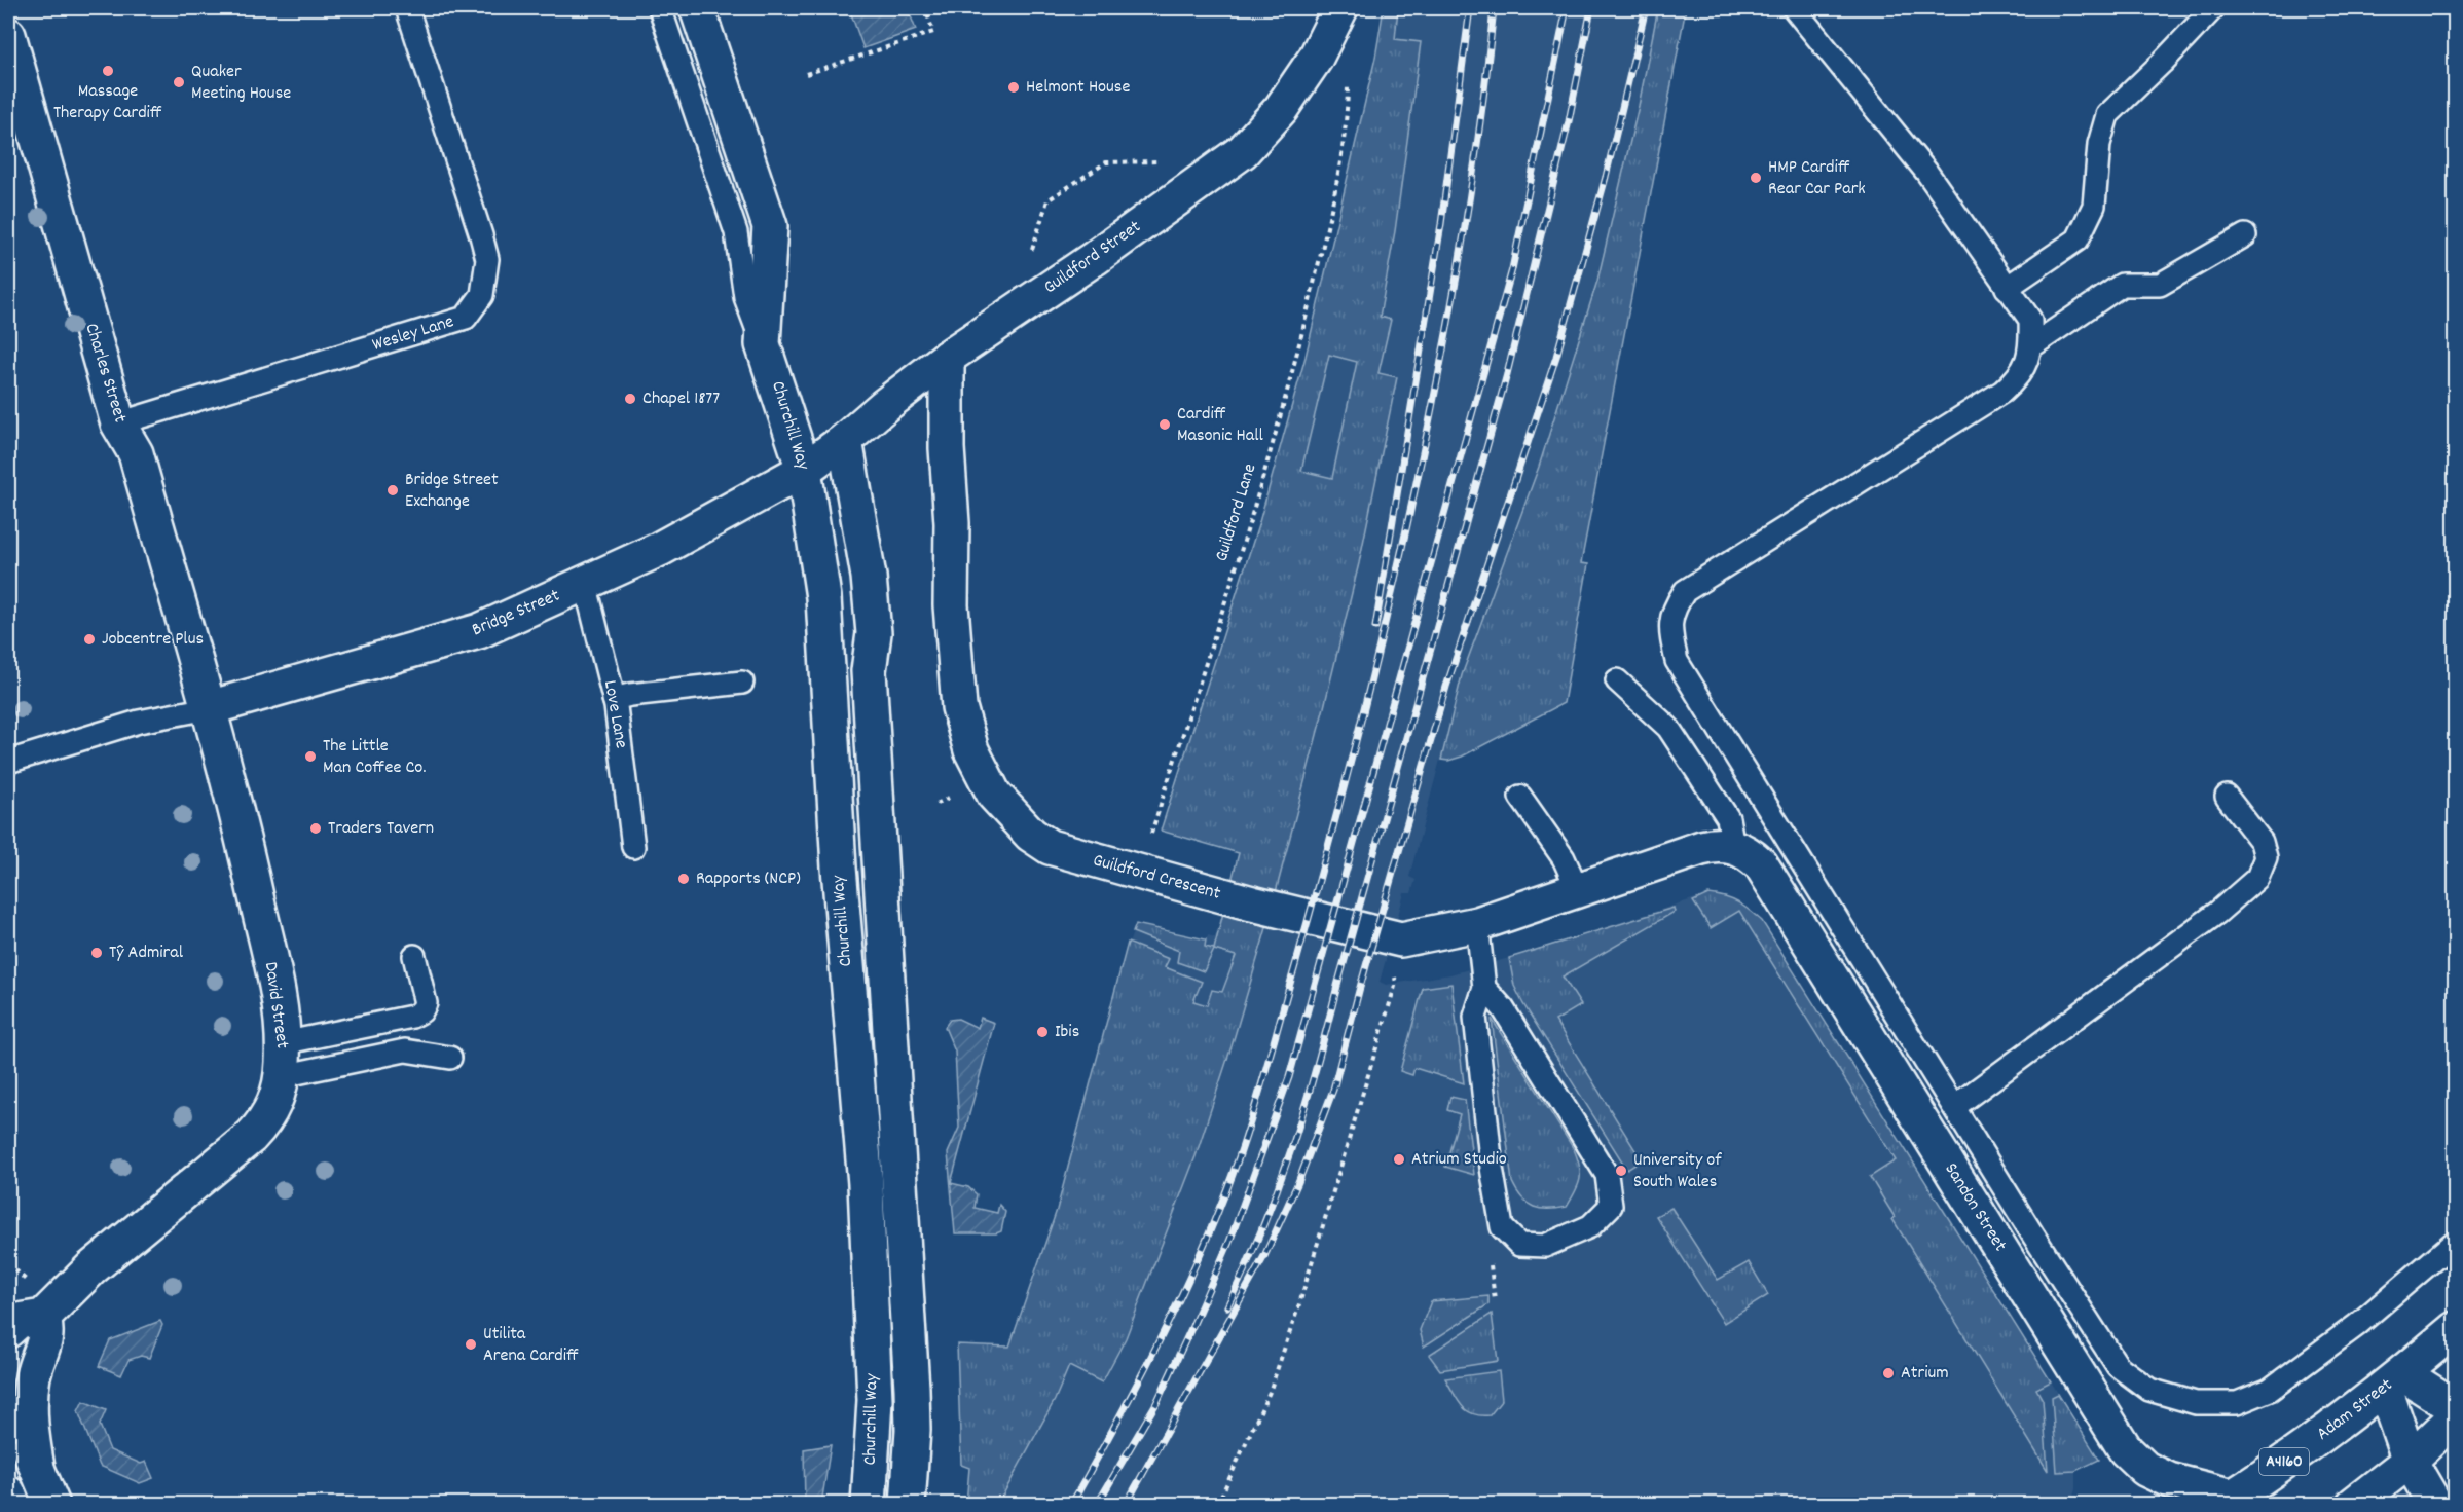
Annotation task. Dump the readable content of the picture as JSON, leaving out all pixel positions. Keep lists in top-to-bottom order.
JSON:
{
  "streets": {
    "street": [
      "Guildford Street",
      "Charles Street",
      "Churchill Way",
      "Bridge Street",
      "Guildford Crescent",
      "David Street",
      "Sandon Street",
      "Adam Street",
      "A4160"
    ],
    "lane": ["Wesley Lane", "Love Lane"],
    "path": ["Guildford Lane"]
  },
  "crossings": [
    ["Guildford Street", "Churchill Way"],
    ["Guildford Street", "Bridge Street"],
    ["Guildford Street", "Guildford Crescent"],
    ["Wesley Lane", "Charles Street"],
    ["Charles Street", "Bridge Street"],
    ["Charles Street", "David Street"],
    ["Churchill Way", "Bridge Street"],
    ["Guildford Lane", "Guildford Crescent"],
    ["Bridge Street", "Love Lane"],
    ["Bridge Street", "David Street"],
    ["Guildford Crescent", "Sandon Street"],
    ["Sandon Street", "Adam Street"]
  ],
  "places": [
    "Massage Therapy Cardiff",
    "Quaker Meeting House",
    "Helmont House",
    "HMP Cardiff Rear Car Park",
    "Chapel 1877",
    "Cardiff Masonic Hall",
    "Bridge Street Exchange",
    "Jobcentre Plus",
    "The Little Man Coffee Co.",
    "Traders Tavern",
    "Rapports (NCP)",
    "Tŷ Admiral",
    "Ibis",
    "Atrium Studio",
    "University of South Wales",
    "Utilita Arena Cardiff",
    "Atrium"
  ]
}
